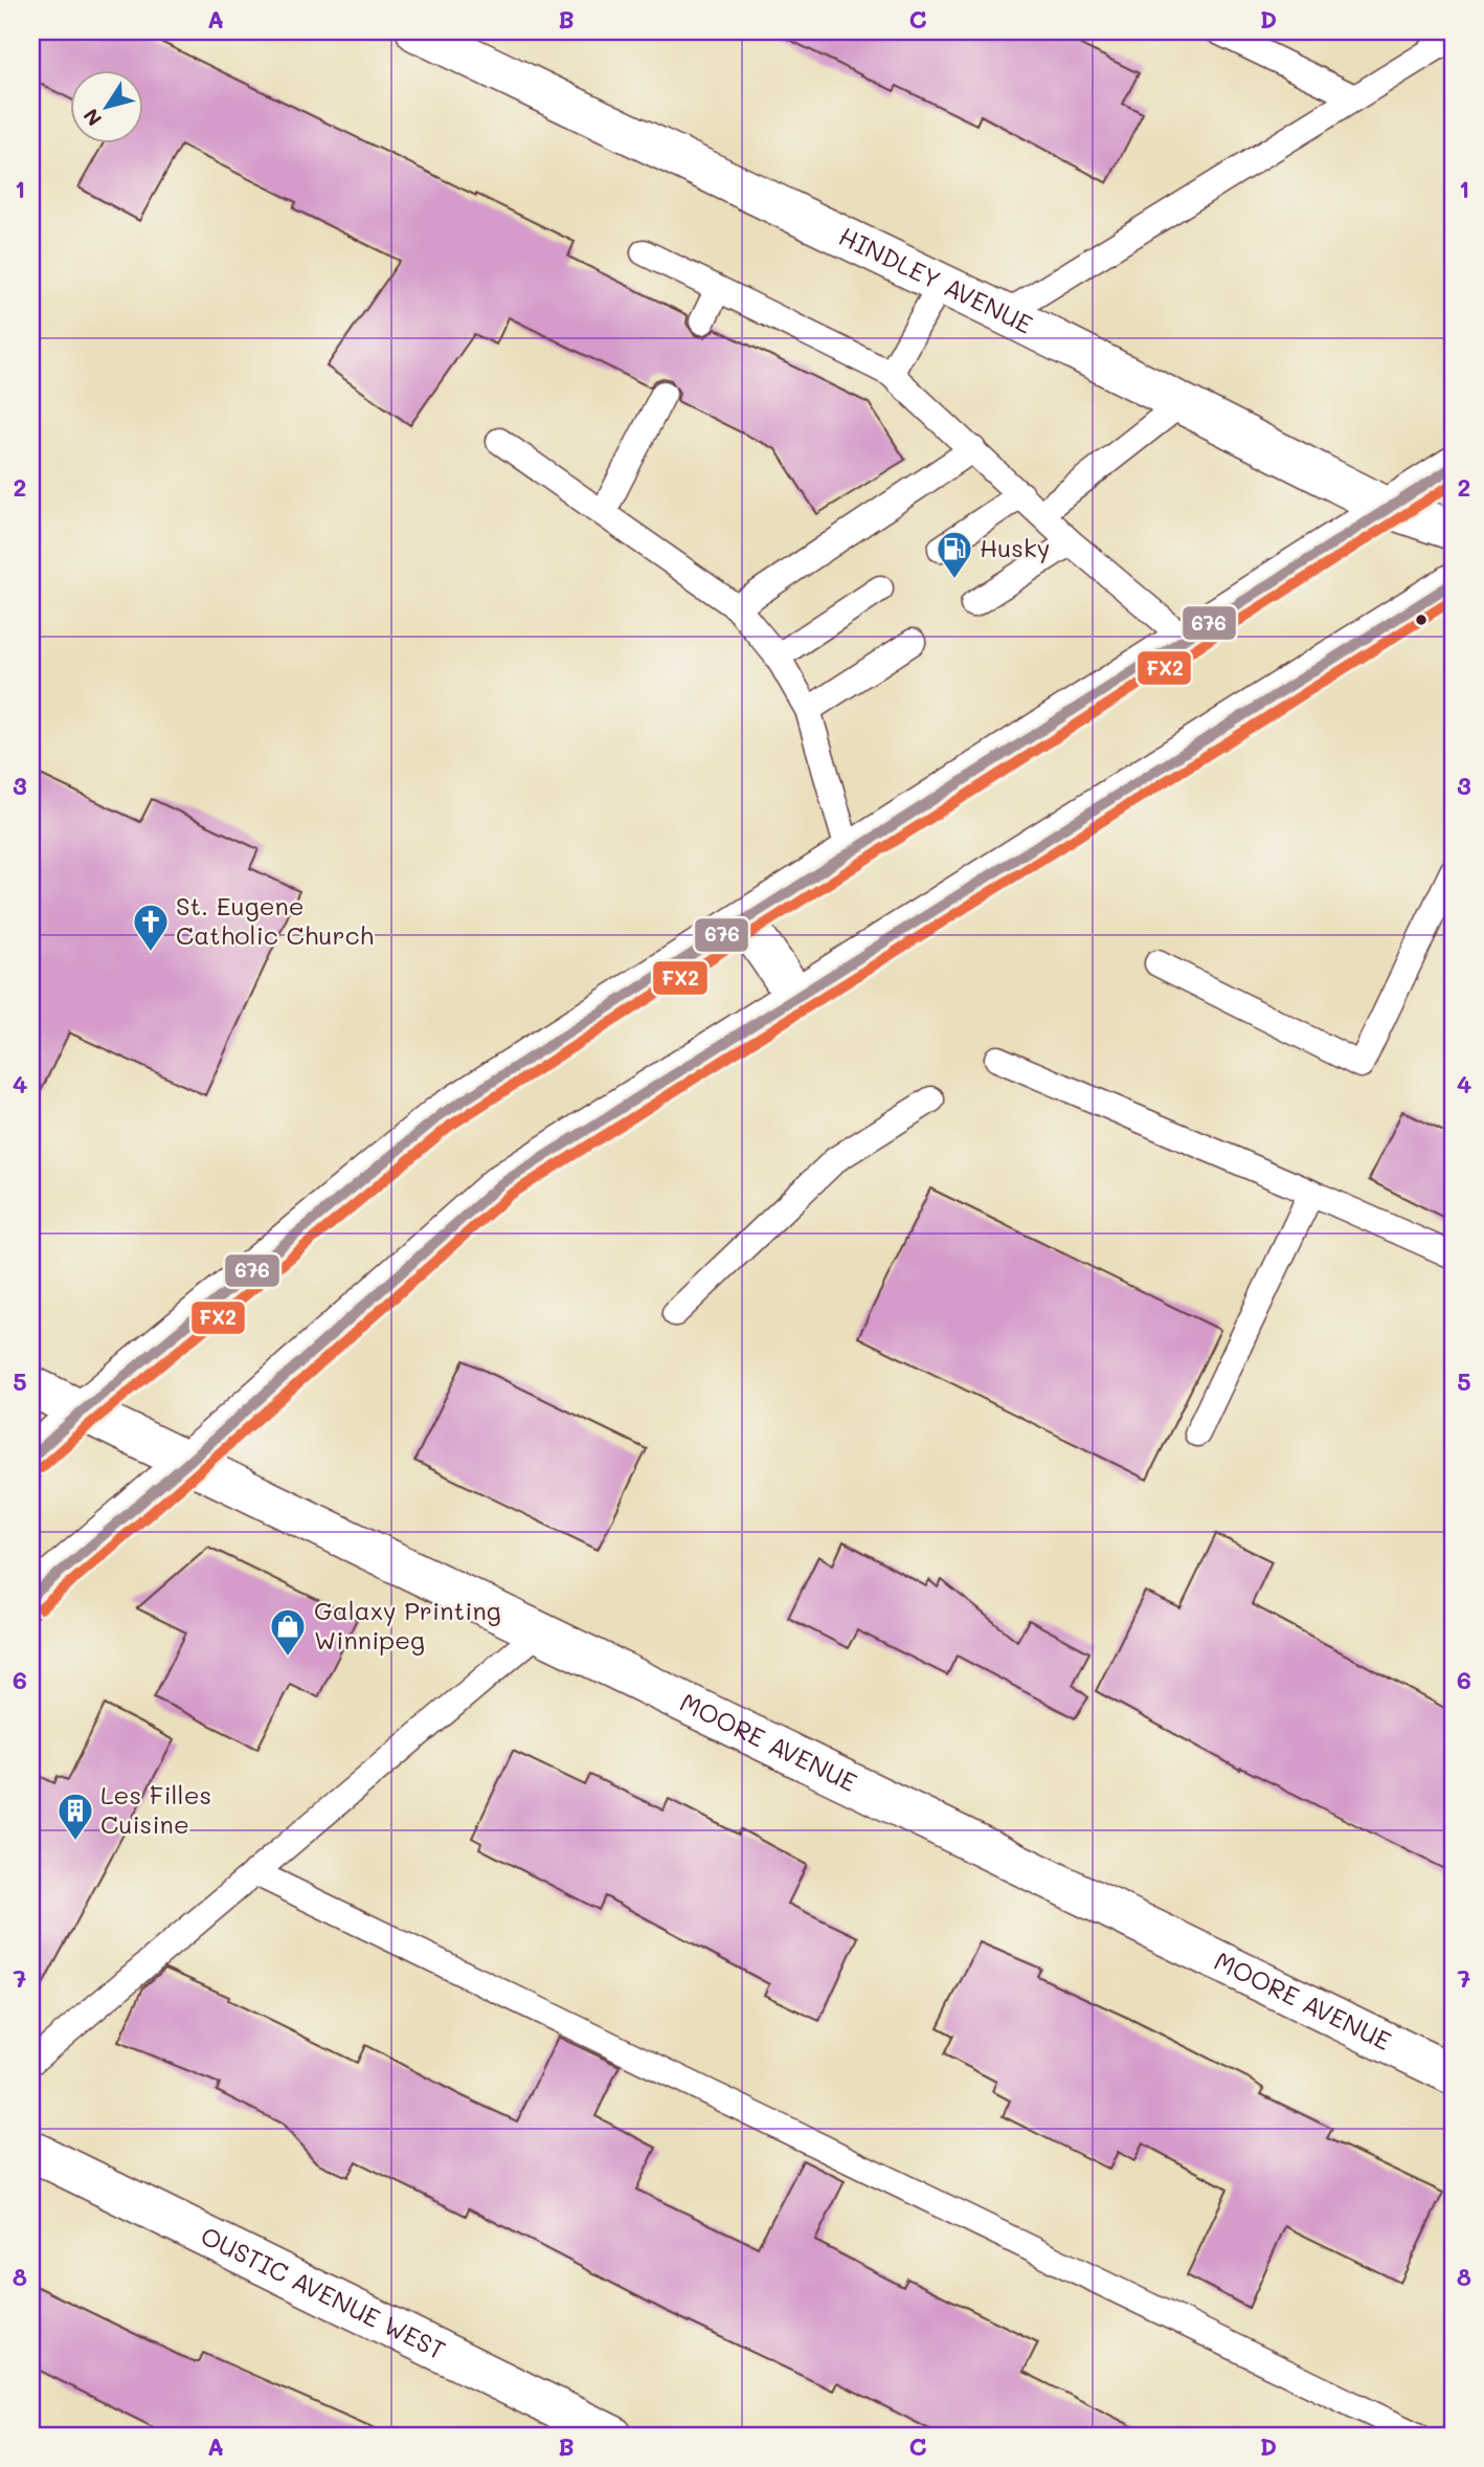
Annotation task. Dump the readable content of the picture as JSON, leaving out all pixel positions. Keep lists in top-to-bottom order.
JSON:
{
  "streets": {
    "main road": ["HINDLEY AVENUE", "MOORE AVENUE", "OUSTIC AVENUE WEST"]
  },
  "places": {
    "fuel station": ["Husky"],
    "church": ["St. Eugene Catholic Church"],
    "shop": ["Galaxy Printing Winnipeg"],
    "building": ["Les Filles Cuisine"]
  },
  "lines": ["transit line 676", "transit line FX2"],
  "north": "bottom left",
  "grid": {
    "columns": [
      "A",
      "B",
      "C",
      "D"
    ],
    "rows": [
      "1",
      "2",
      "3",
      "4",
      "5",
      "6",
      "7",
      "8"
    ]
  }
}
